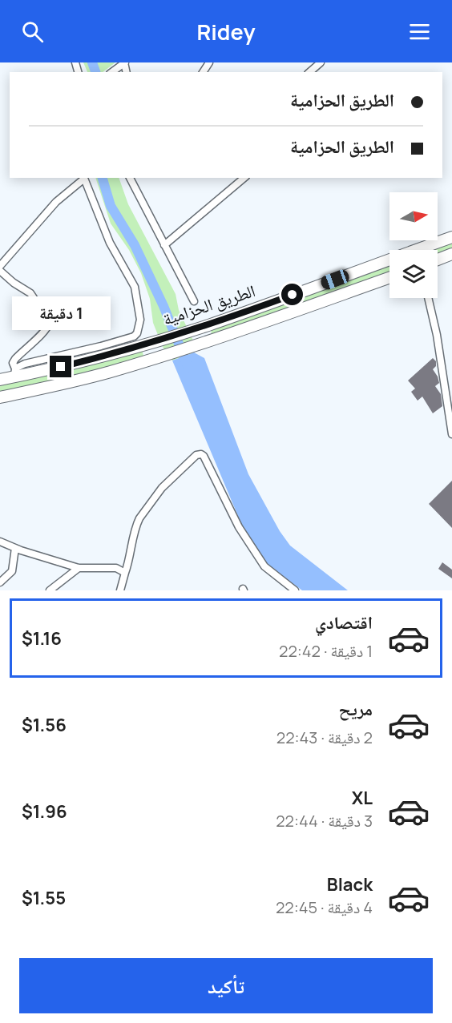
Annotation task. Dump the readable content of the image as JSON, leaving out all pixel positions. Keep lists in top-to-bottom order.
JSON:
{
  "streets": {
    "highway": ["الطريق الحزامية"]
  },
  "north": "right",
  "page": {
    "header": "Ridey",
    "banner": ["الطريق الحزامية", "الطريق الحزامية"],
    "bubble": "1 دقيقة",
    "list": [
      {
        "name": "اقتصادي",
        "note": "1 دقيقة · 22:42",
        "value": "$1.16"
      },
      {
        "name": "مريح",
        "note": "2 دقيقة · 22:43",
        "value": "$1.56"
      },
      {
        "name": "XL",
        "note": "3 دقيقة · 22:44",
        "value": "$1.96"
      },
      {
        "name": "Black",
        "note": "4 دقيقة · 22:45",
        "value": "$1.55"
      }
    ],
    "buttons": "تأكيد"
  }
}
